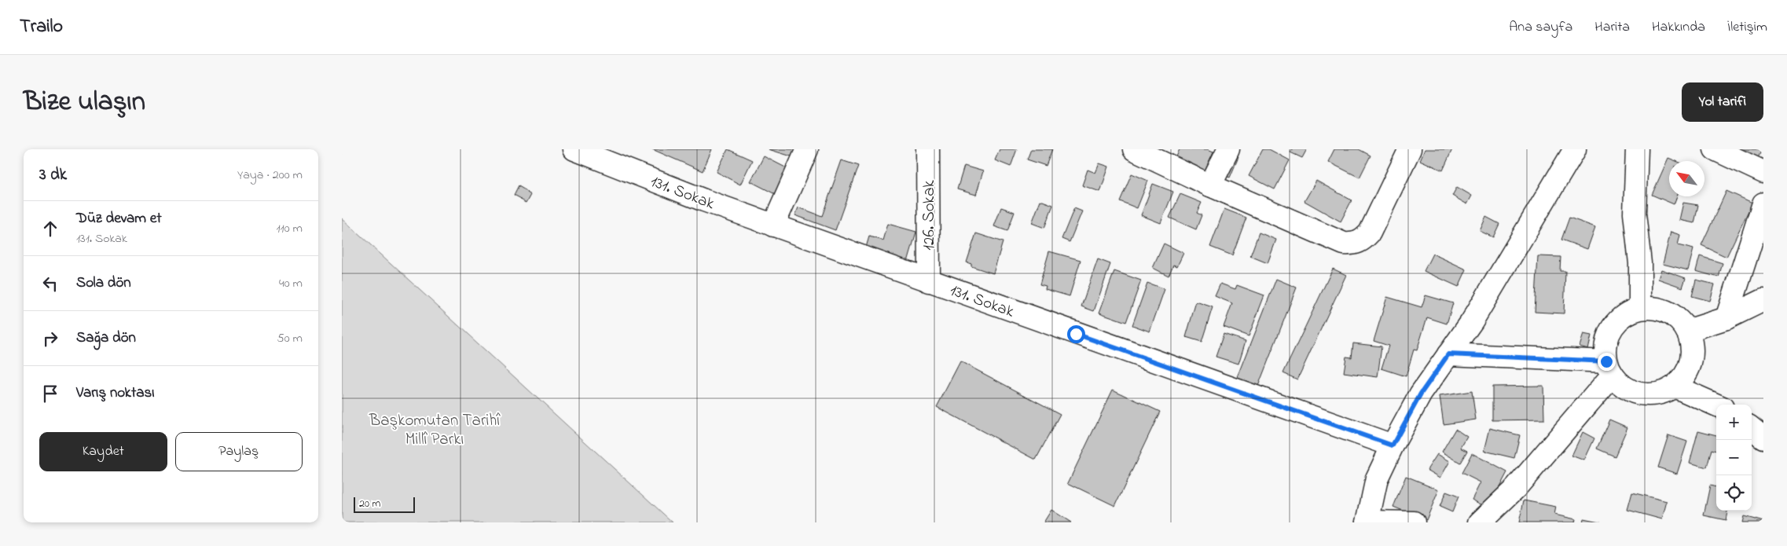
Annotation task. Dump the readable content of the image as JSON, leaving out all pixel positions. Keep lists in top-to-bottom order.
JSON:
{
  "streets": {
    "street": ["131. Sokak", "126. Sokak"]
  },
  "crossings": [
    ["131. Sokak", "126. Sokak"]
  ],
  "parks": ["Başkomutan Tarihî Millî Parkı"],
  "scale_bar": "20 m",
  "north": "top left",
  "page": {
    "header": "Trailo",
    "nav": [
      "Ana sayfa",
      "Harita",
      "Hakkında",
      "İletişim"
    ],
    "title": "Bize ulaşın",
    "buttons": [
      "Yol tarifi",
      ["Kaydet", "Paylaş"]
    ],
    "heading": ["3 dk", "Yaya · 200 m"],
    "list": [
      ["Düz devam et", "131. Sokak", "110 m"],
      ["Sola dön", "40 m"],
      ["Sağa dön", "50 m"],
      "Varış noktası"
    ],
    "map_buttons": ["+", "−"],
    "scale": "20 m"
  }
}
